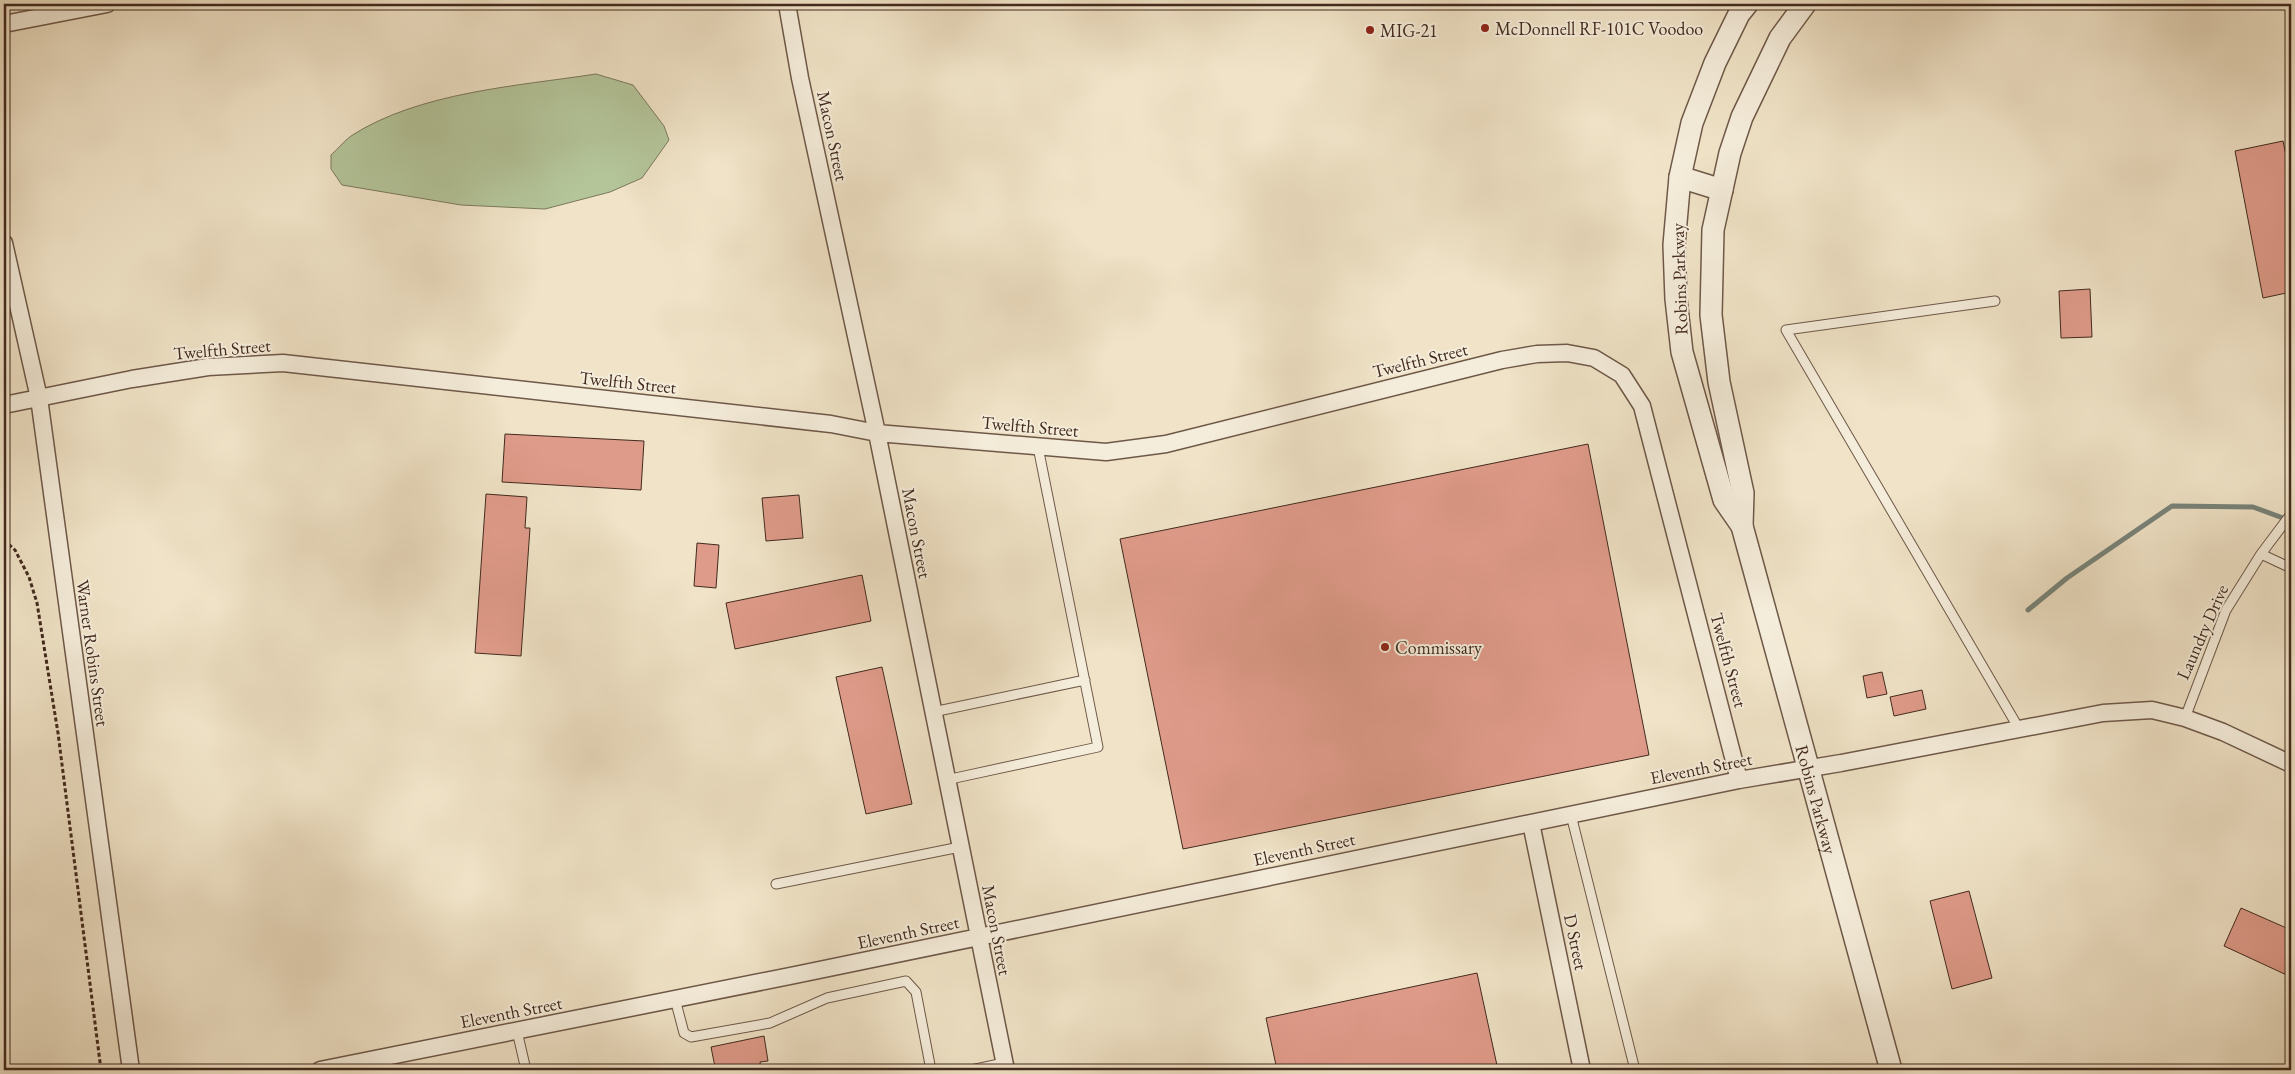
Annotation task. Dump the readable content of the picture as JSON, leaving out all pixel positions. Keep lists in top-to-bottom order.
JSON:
{
  "streets": {
    "street": [
      "Macon Street",
      "Robins Parkway",
      "Twelfth Street",
      "Warner Robins Street",
      "Eleventh Street",
      "D Street"
    ],
    "lane": ["Laundry Drive"]
  },
  "crossings": [
    ["Macon Street", "Twelfth Street"],
    ["Macon Street", "Eleventh Street"],
    ["Robins Parkway", "Eleventh Street"],
    ["Twelfth Street", "Warner Robins Street"],
    ["Twelfth Street", "Eleventh Street"],
    ["Laundry Drive", "Eleventh Street"],
    ["Eleventh Street", "D Street"]
  ],
  "places": ["McDonnell RF-101C Voodoo", "MIG-21", "Commissary"]
}
